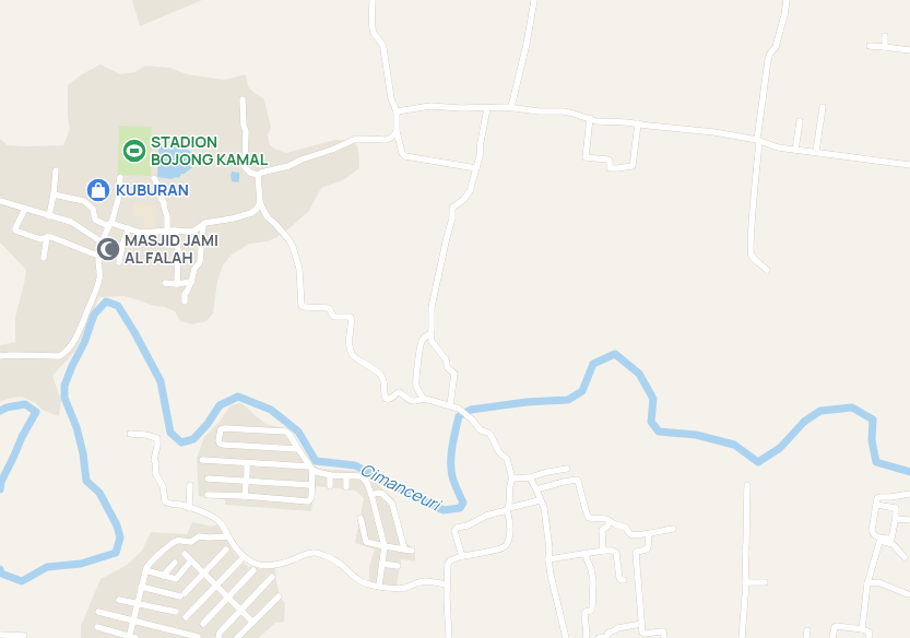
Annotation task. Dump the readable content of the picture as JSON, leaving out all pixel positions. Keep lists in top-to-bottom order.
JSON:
{
  "water": ["Cimanceuri"],
  "places": {
    "sports": ["STADION BOJONG KAMAL"],
    "shop": ["KUBURAN"],
    "mosque": ["MASJID JAMI AL FALAH"]
  }
}
